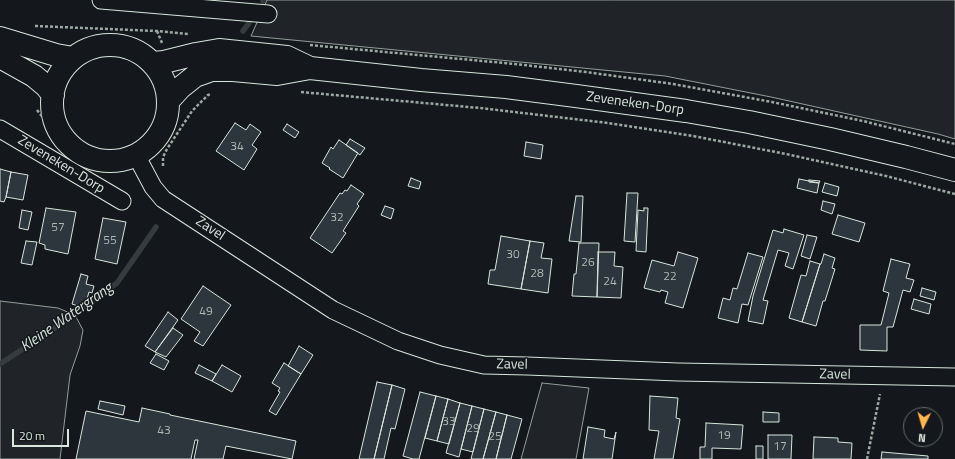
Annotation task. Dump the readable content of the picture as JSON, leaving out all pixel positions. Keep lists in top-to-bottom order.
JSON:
{
  "streets": {
    "main road": ["Zeveneken-Dorp"],
    "street": ["Zavel"]
  },
  "crossings": [
    ["Zeveneken-Dorp", "Zavel"]
  ],
  "water": ["Kleine Watergrang"],
  "house_numbers": [
    "34",
    "32",
    "57",
    "55",
    "30",
    "26",
    "28",
    "22",
    "24",
    "49",
    "33",
    "29",
    "43",
    "19",
    "25",
    "17"
  ],
  "scale_bar": "20 m",
  "north": "bottom"
}
